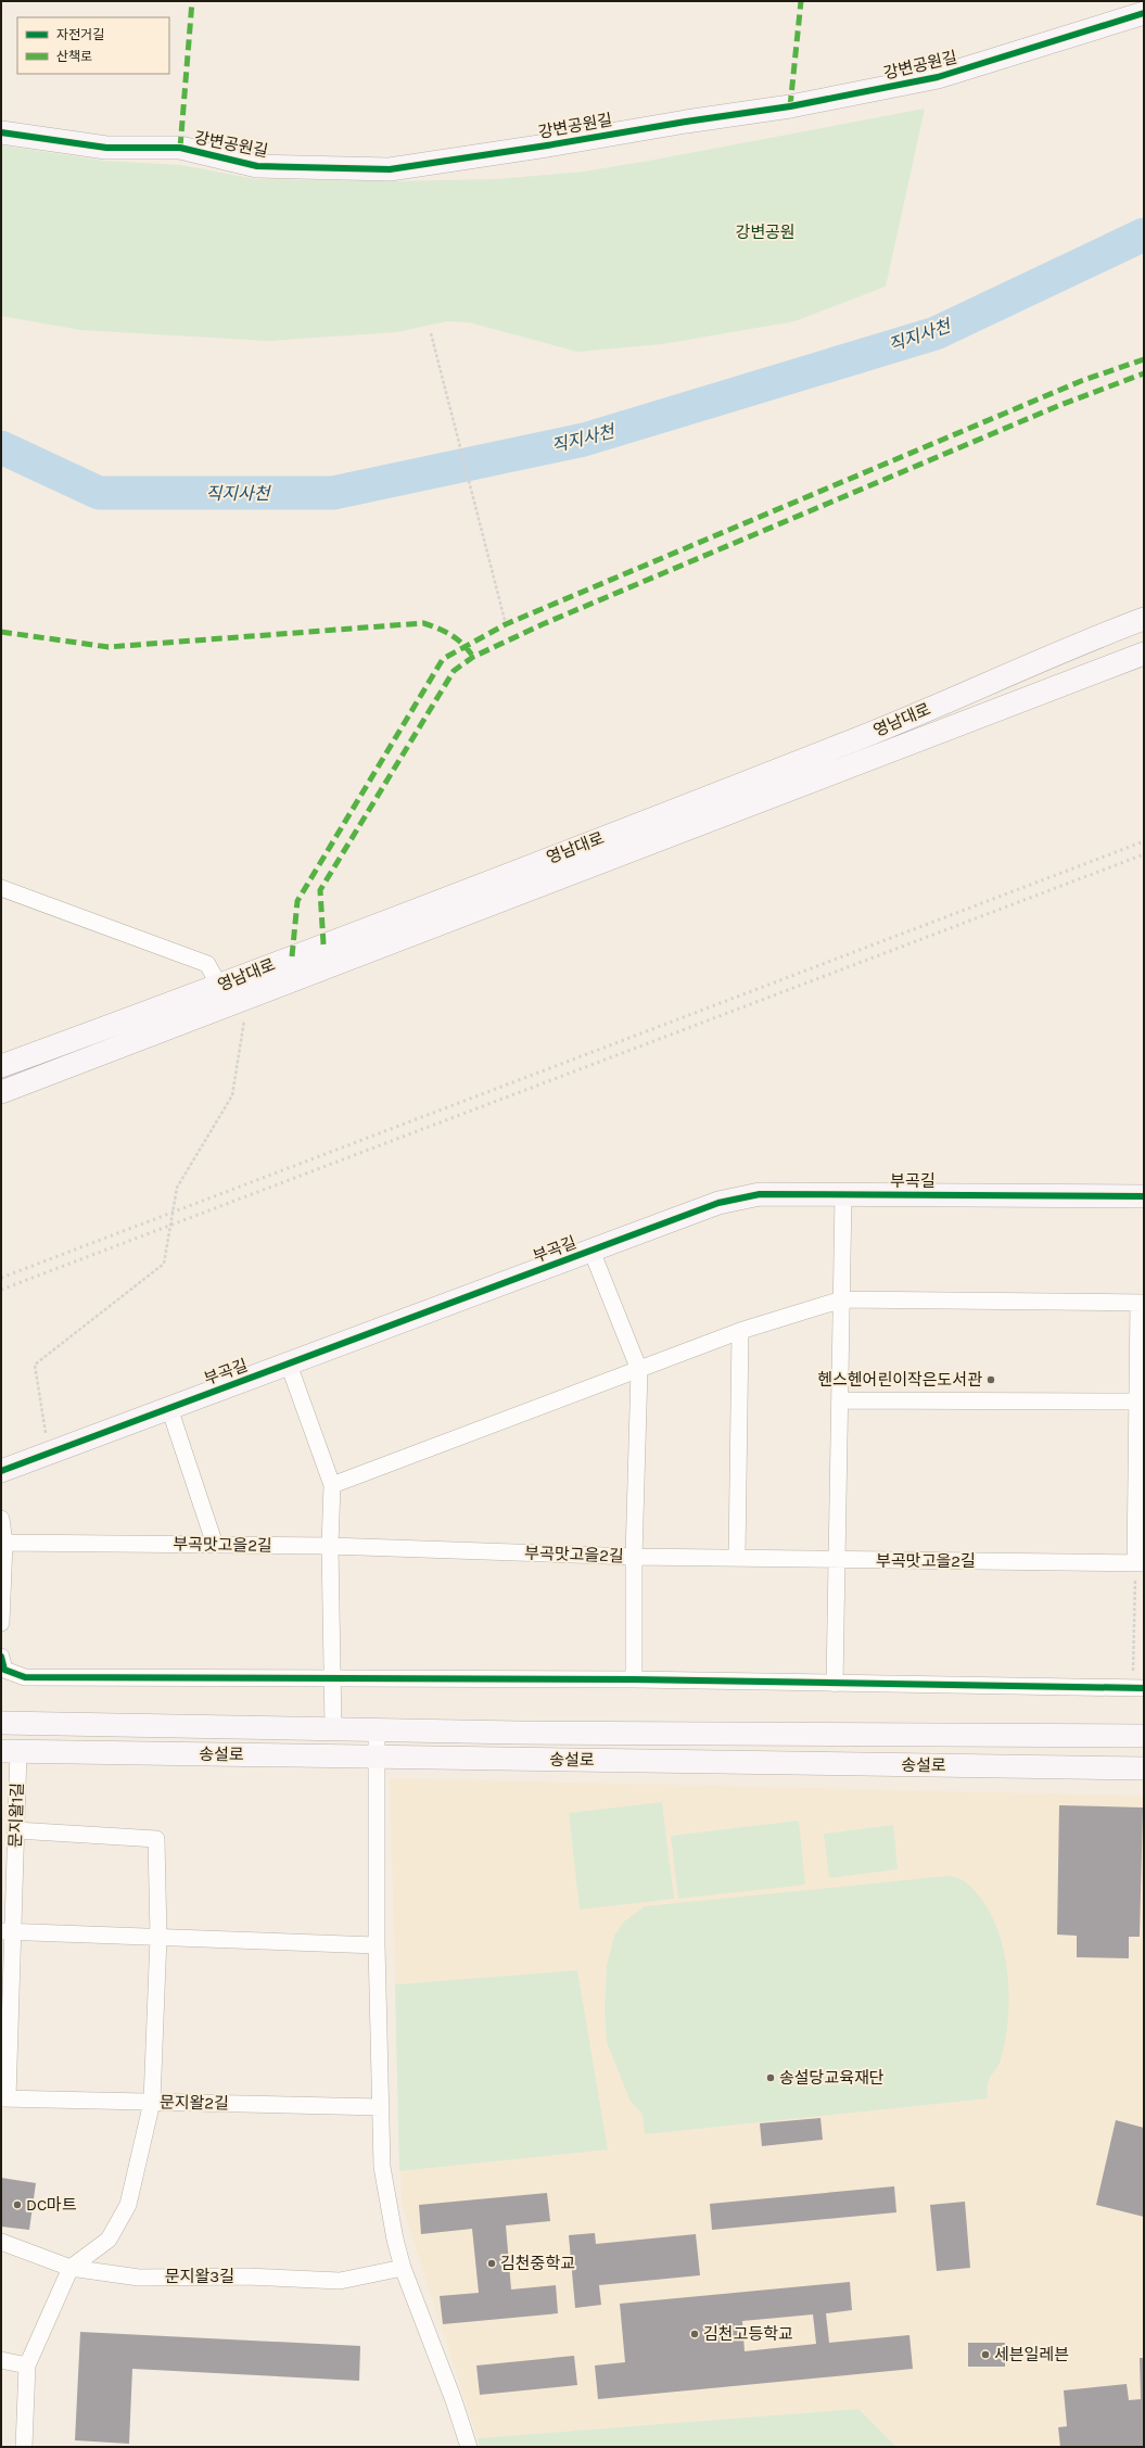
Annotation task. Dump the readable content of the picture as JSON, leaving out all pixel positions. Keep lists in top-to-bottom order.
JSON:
{
  "streets": {
    "street": [
      "강변공원길",
      "영남대로",
      "부곡길",
      "부곡맛고을2길",
      "송설로",
      "문지왈1길",
      "문지왈2길",
      "문지왈3길"
    ]
  },
  "crossings": [
    ["송설로", "문지왈1길"],
    ["문지왈1길", "문지왈2길"]
  ],
  "water": ["직지사천"],
  "parks": ["강변공원"],
  "places": [
    "헨스헨어린이작은도서관",
    "송설당교육재단",
    "DC마트",
    "김천중학교",
    "김천고등학교",
    "세븐일레븐"
  ],
  "legend": ["자전거길", "산책로"]
}
